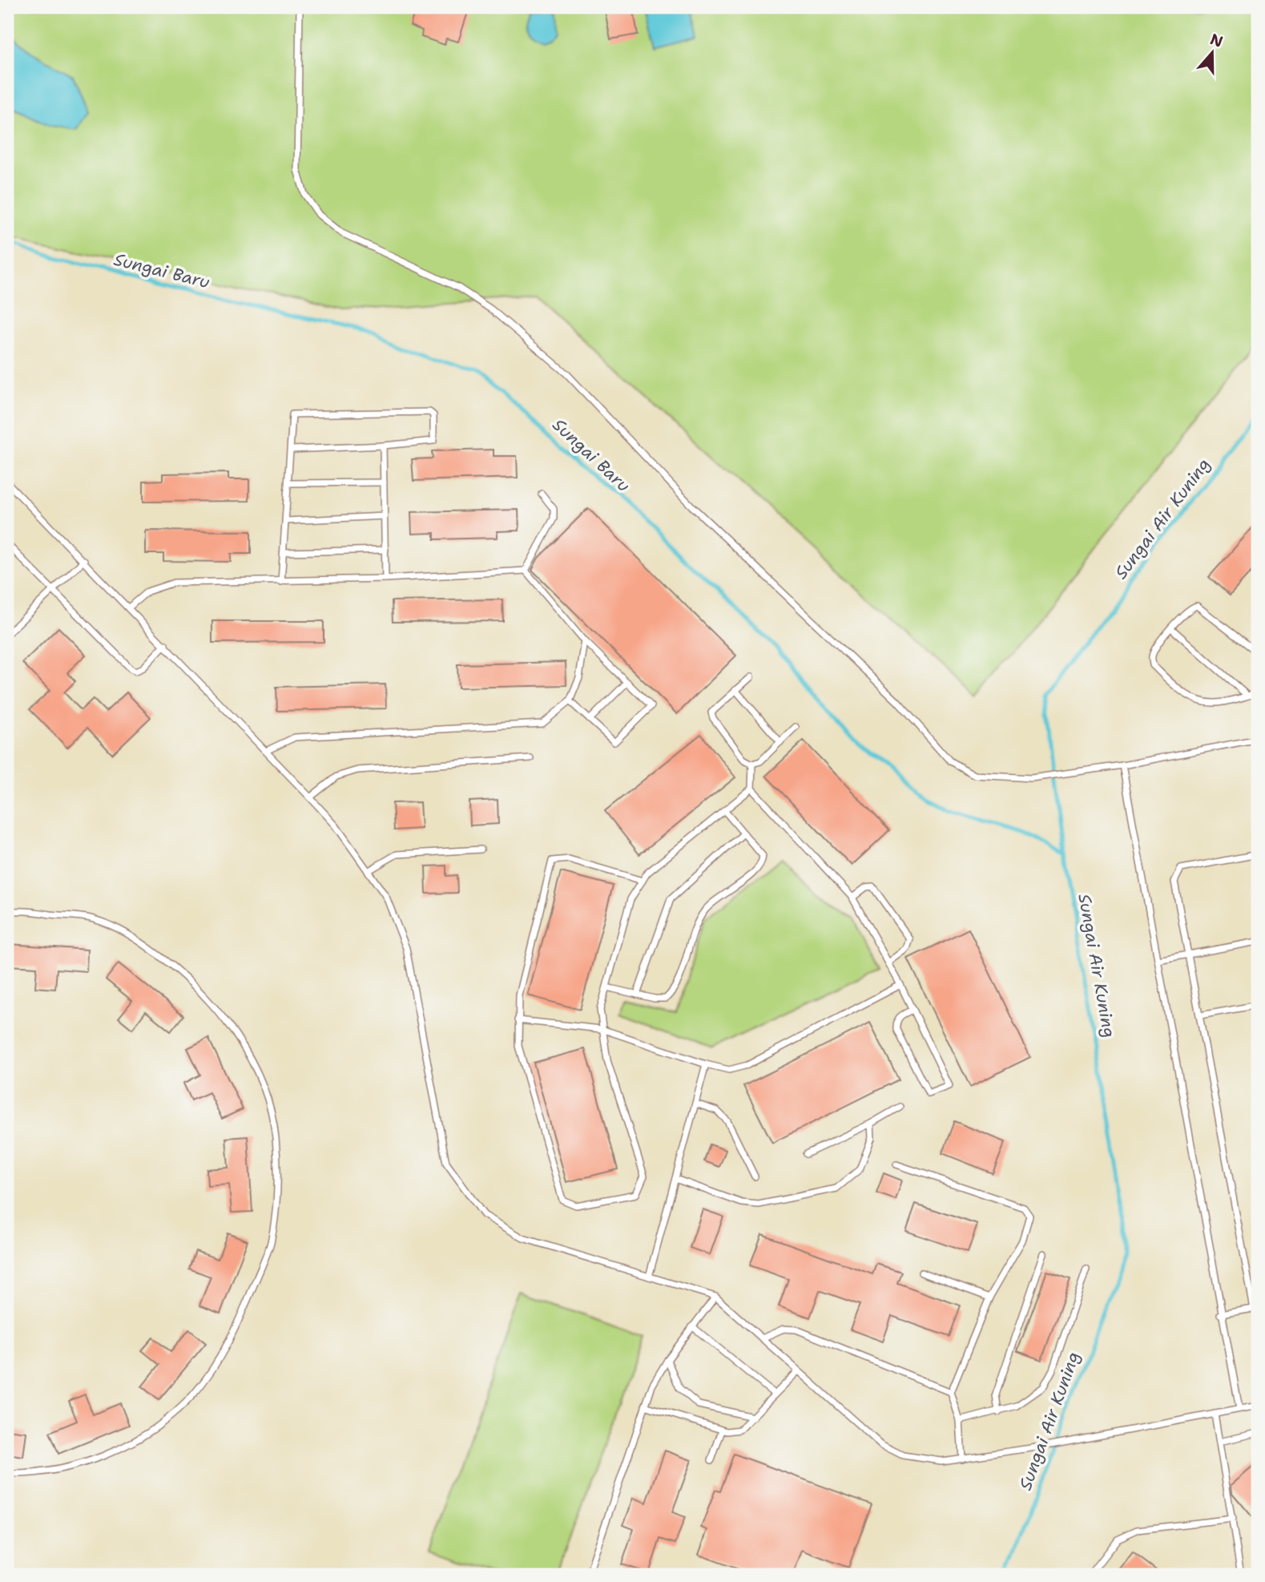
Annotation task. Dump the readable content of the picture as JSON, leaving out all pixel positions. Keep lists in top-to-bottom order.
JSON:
{
  "water": ["Sungai Baru", "Sungai Air Kuning"],
  "north": "top"
}
